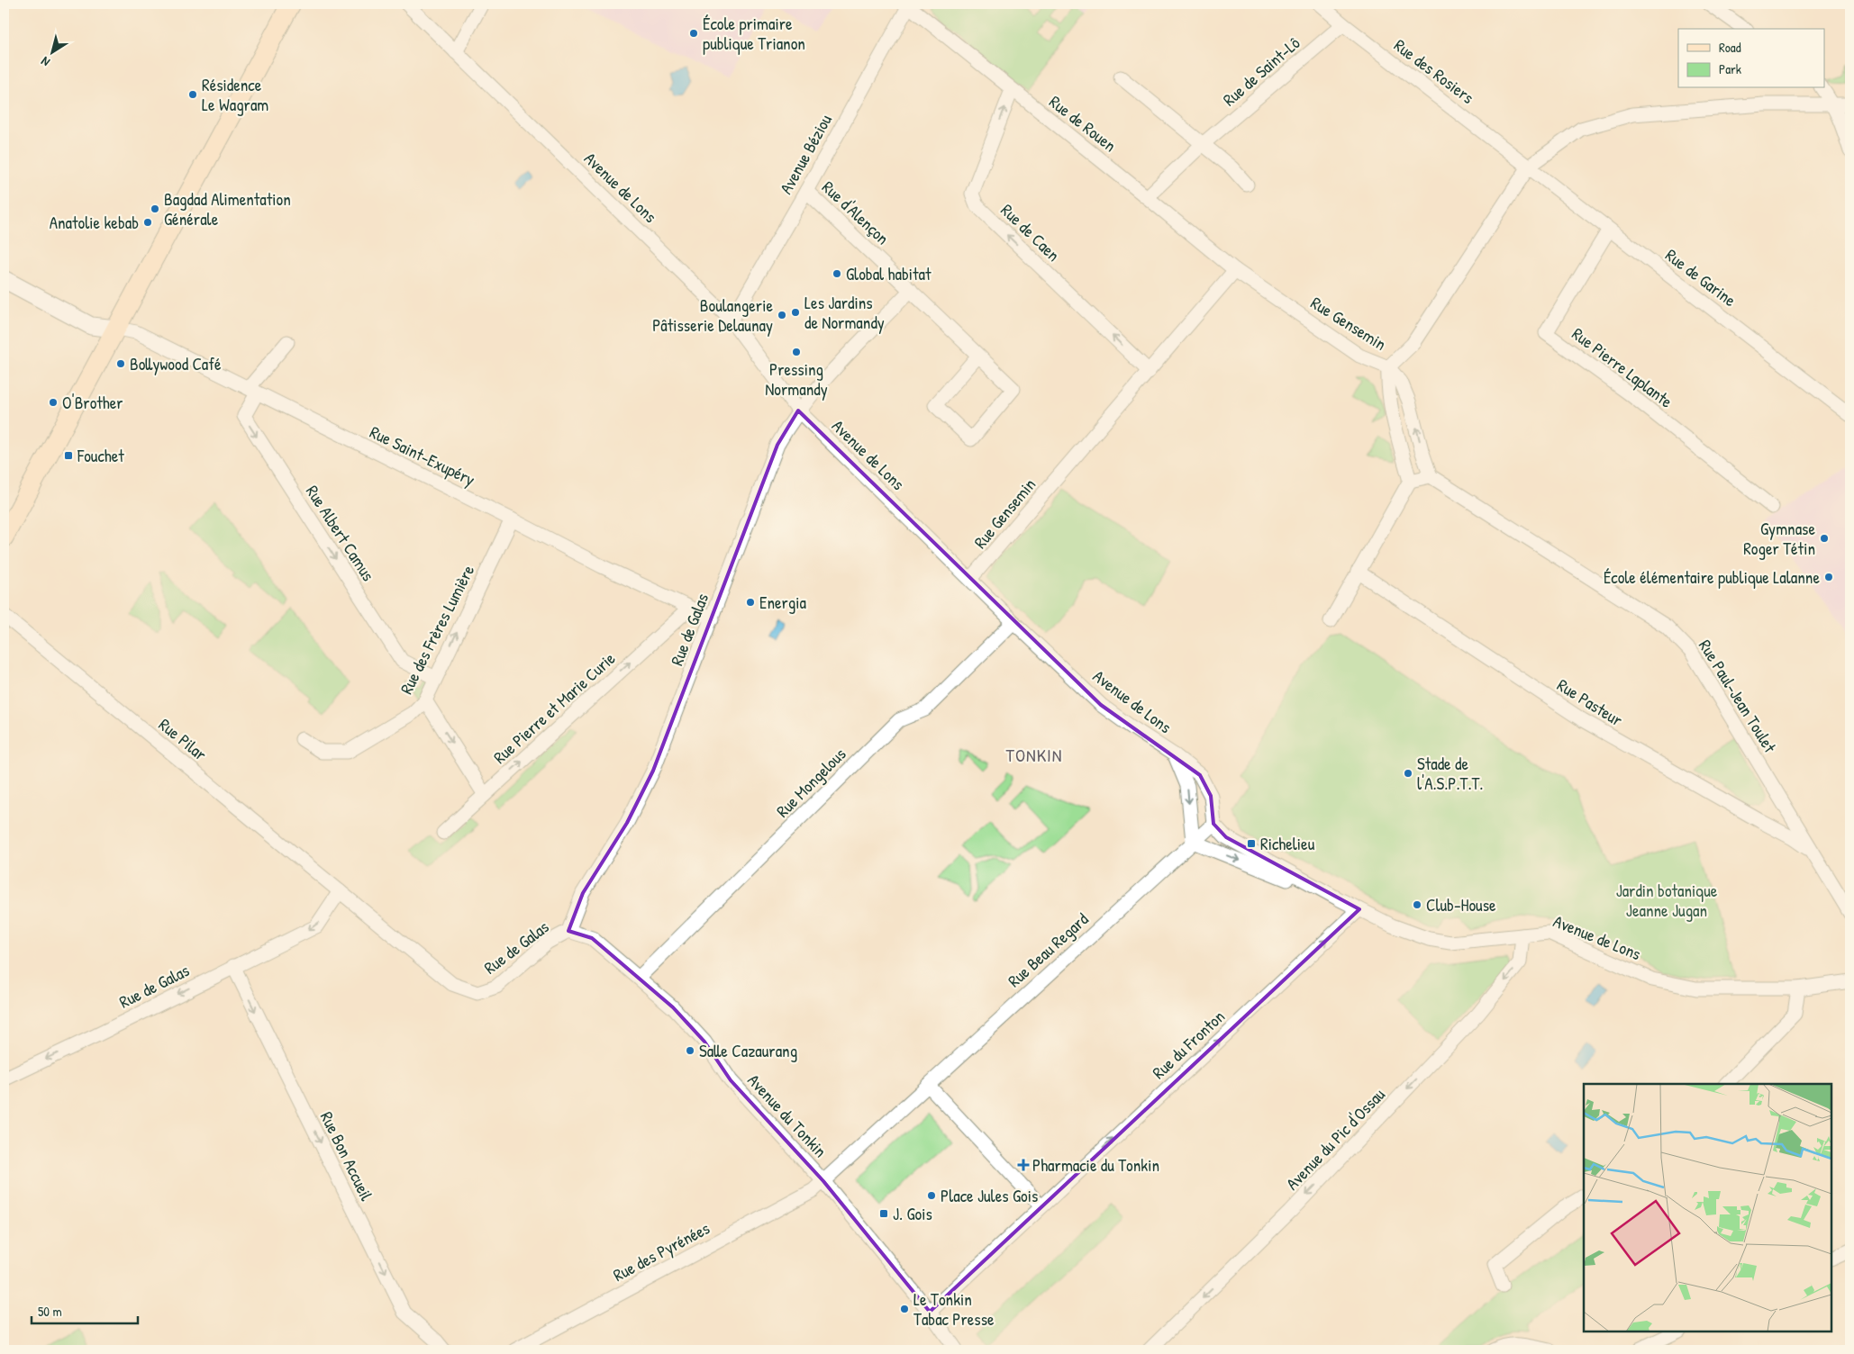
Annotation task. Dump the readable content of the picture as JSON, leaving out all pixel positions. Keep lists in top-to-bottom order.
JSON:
{
  "streets": {
    "street": [
      "Rue de Saint-Lô",
      "Rue des Rosiers",
      "Rue de Rouen",
      "Avenue Béziou",
      "Avenue de Lons",
      "Rue d'Alençon",
      "Rue de Caen",
      "Rue de Garine",
      "Rue Gensemin",
      "Rue Pierre Laplante",
      "Rue Saint-Exupéry",
      "Rue Albert Camus",
      "Rue des Frères Lumière",
      "Rue de Galas",
      "Rue Paul-Jean Toulet",
      "Rue Pasteur",
      "Rue Pierre et Marie Curie",
      "Rue Pilar",
      "Rue Mongelous",
      "Rue Beau Regard",
      "Rue du Fronton",
      "Avenue du Tonkin",
      "Avenue du Pic d'Ossau",
      "Rue Bon Accueil",
      "Rue des Pyrénées"
    ]
  },
  "crossings": [
    ["Rue de Saint-Lô", "Rue des Rosiers"],
    ["Rue de Saint-Lô", "Rue de Rouen"],
    ["Rue des Rosiers", "Rue de Garine"],
    ["Rue des Rosiers", "Rue Gensemin"],
    ["Rue de Rouen", "Avenue Béziou"],
    ["Rue de Rouen", "Rue de Caen"],
    ["Rue de Rouen", "Rue Gensemin"],
    ["Avenue Béziou", "Avenue de Lons"],
    ["Avenue Béziou", "Rue d'Alençon"],
    ["Avenue de Lons", "Rue Gensemin"],
    ["Avenue de Lons", "Rue de Galas"],
    ["Avenue de Lons", "Rue Mongelous"],
    ["Avenue de Lons", "Rue Beau Regard"],
    ["Avenue de Lons", "Rue du Fronton"],
    ["Avenue de Lons", "Avenue du Pic d'Ossau"],
    ["Rue d'Alençon", "Rue de Galas"],
    ["Rue de Caen", "Rue Gensemin"],
    ["Rue de Garine", "Rue Gensemin"],
    ["Rue de Garine", "Rue Pierre Laplante"],
    ["Rue Saint-Exupéry", "Rue Albert Camus"],
    ["Rue Saint-Exupéry", "Rue des Frères Lumière"],
    ["Rue Saint-Exupéry", "Rue de Galas"],
    ["Rue Saint-Exupéry", "Rue Pierre et Marie Curie"],
    ["Rue Albert Camus", "Rue des Frères Lumière"],
    ["Rue de Galas", "Rue Pilar"],
    ["Rue de Galas", "Avenue du Tonkin"],
    ["Rue de Galas", "Rue Bon Accueil"],
    ["Rue Paul-Jean Toulet", "Rue Pasteur"],
    ["Rue Mongelous", "Avenue du Tonkin"],
    ["Avenue du Tonkin", "Rue des Pyrénées"]
  ],
  "one_way": [
    "Rue de Caen",
    "Rue Albert Camus",
    "Rue des Frères Lumière",
    "Rue Pierre et Marie Curie",
    "Rue du Fronton",
    "Avenue du Pic d'Ossau",
    "Rue Bon Accueil"
  ],
  "districts": ["TONKIN"],
  "parks": ["Jardin botanique Jeanne Jugan"],
  "places": {
    "other": [
      "École primaire publique Trianon",
      "Résidence Le Wagram",
      "Bagdad Alimentation Générale",
      "Anatolie kebab",
      "Global habitat",
      "Les Jardins de Normandy",
      "Boulangerie Pâtisserie Delaunay",
      "Pressing Normandy",
      "Bollywood Café",
      "O'Brother",
      "Gymnase Roger Tétin",
      "École élémentaire publique Lalanne",
      "Energia",
      "Stade de l'A.S.P.T.T.",
      "Club-House",
      "Salle Cazaurang",
      "Place Jules Gois",
      "Le Tonkin Tabac Presse"
    ],
    "transit": ["Fouchet", "Richelieu", "J. Gois"],
    "health": ["Pharmacie du Tonkin"]
  },
  "legend": ["Road", "Park"],
  "scale_bar": "50 m",
  "north": "bottom left"
}
